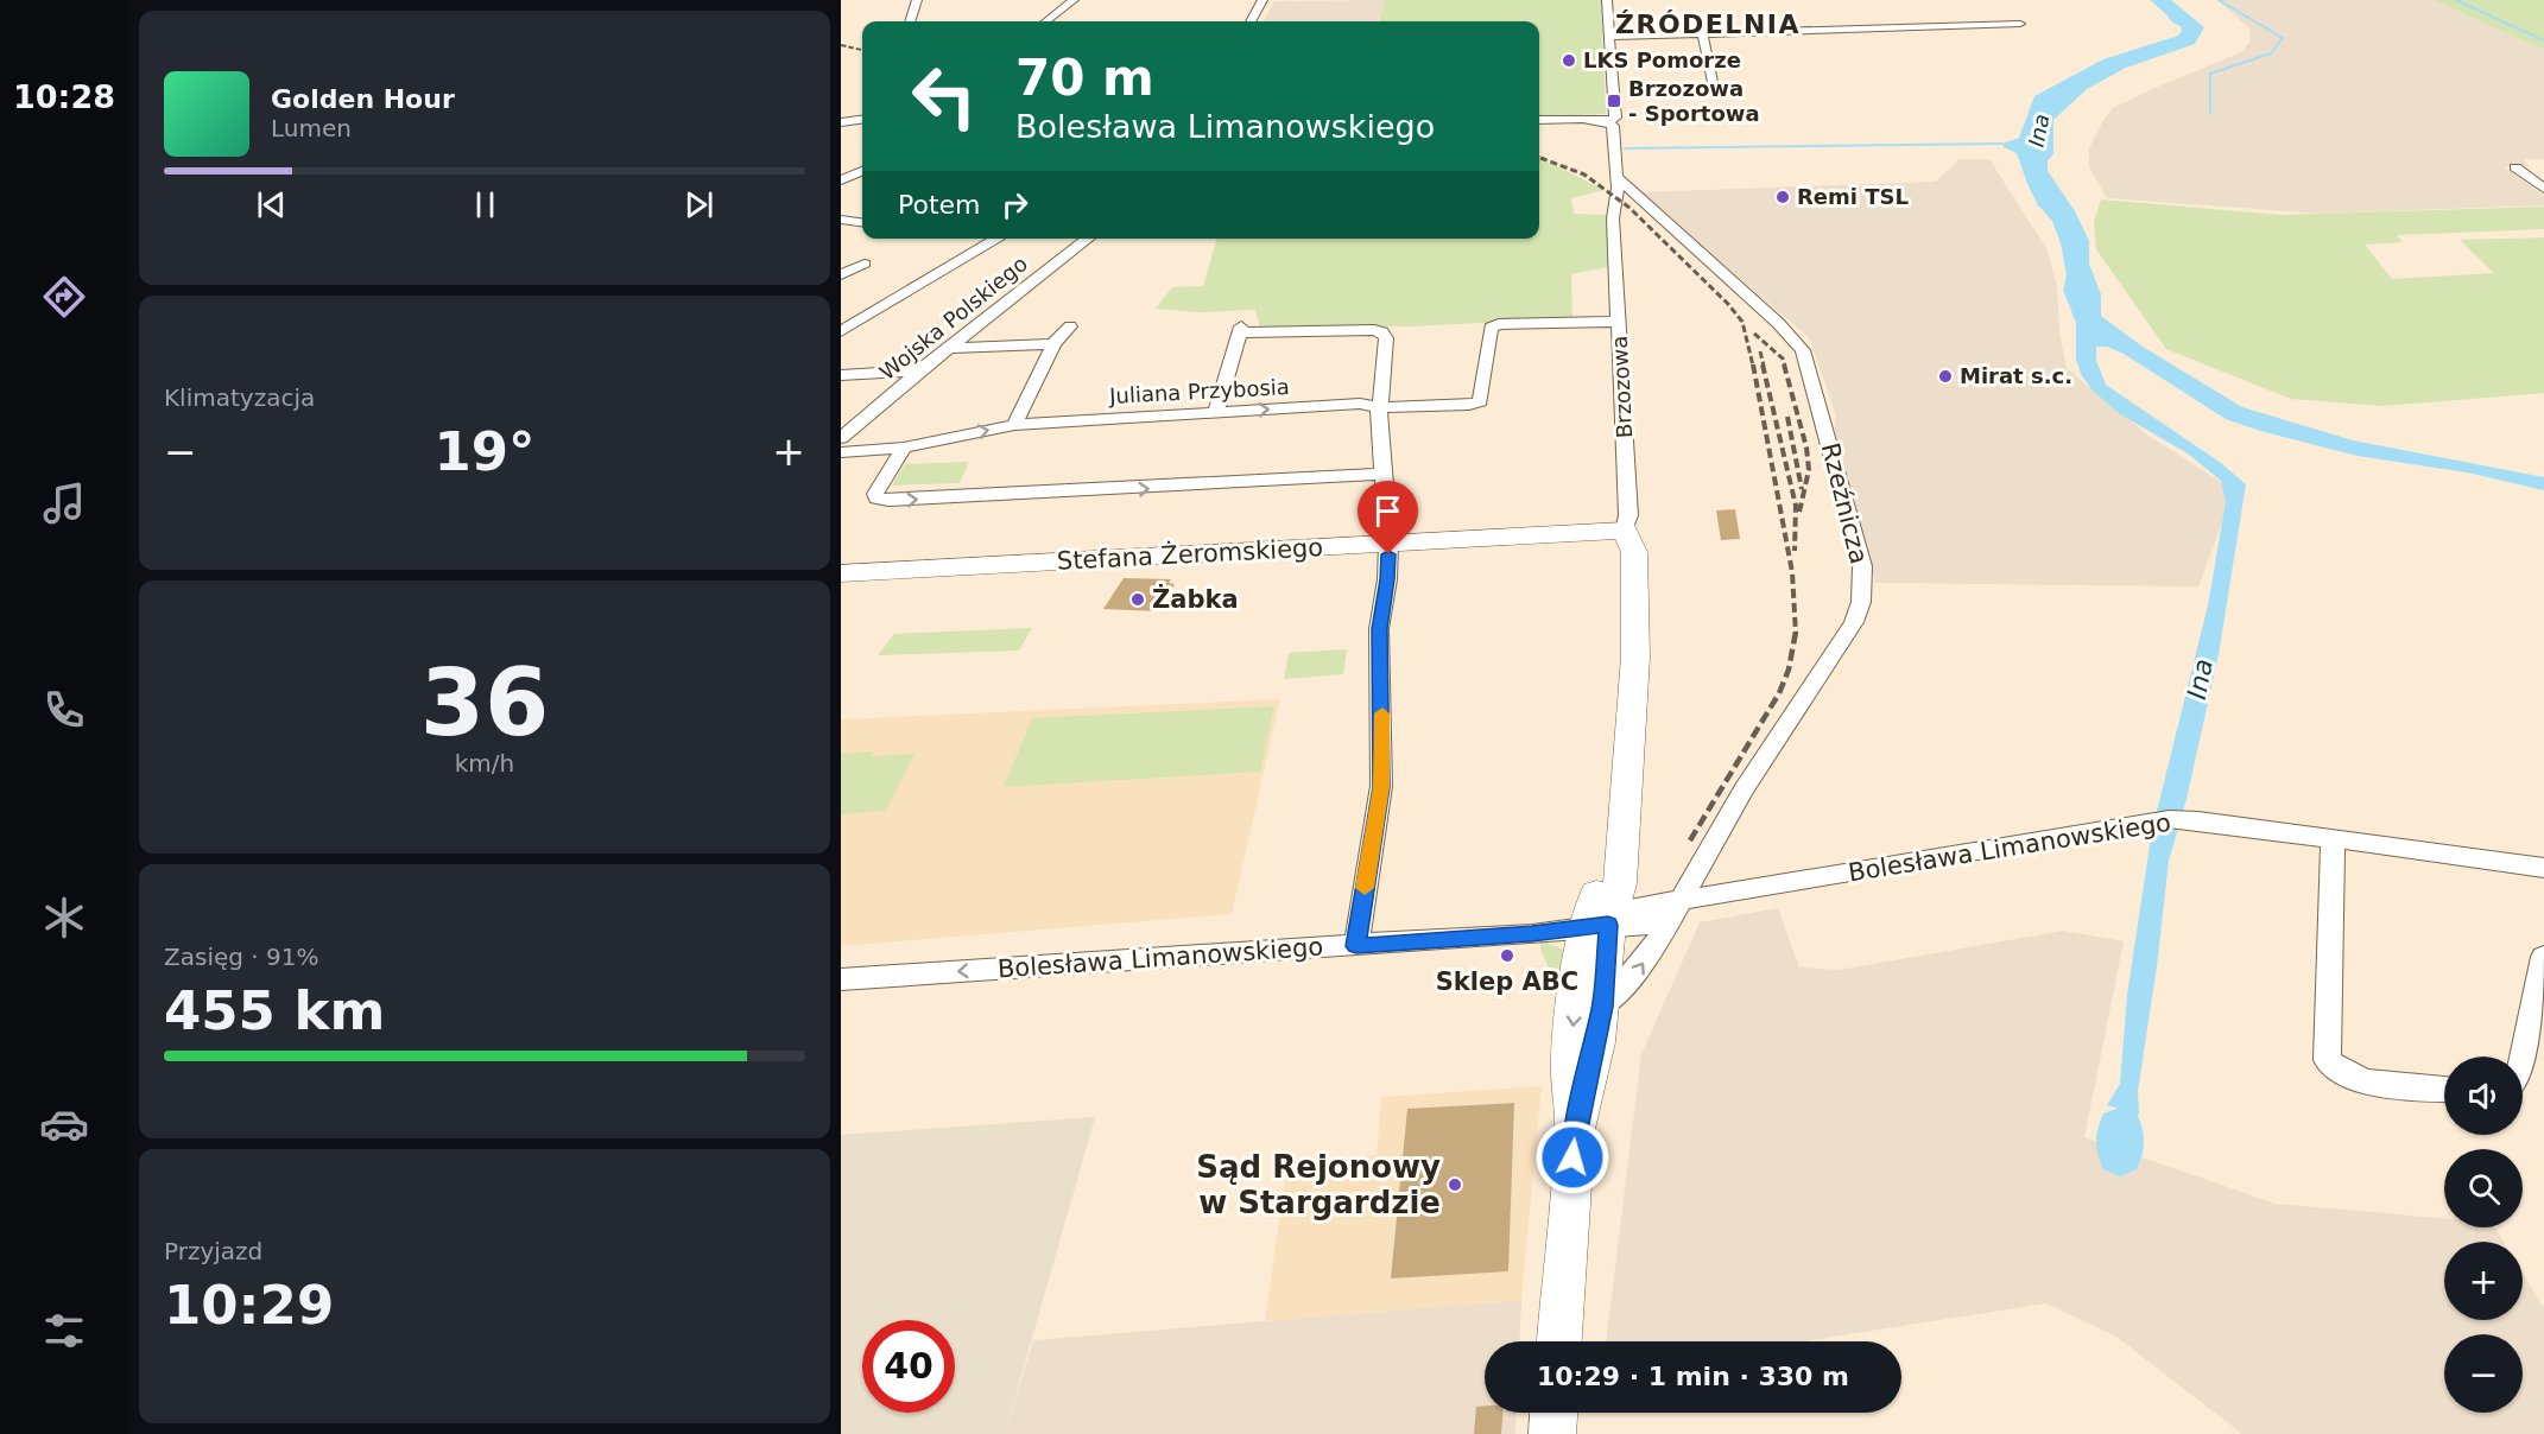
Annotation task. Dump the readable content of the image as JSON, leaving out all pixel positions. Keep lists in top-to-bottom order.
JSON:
{
  "streets": {
    "street": [
      "Wojska Polskiego",
      "Brzozowa",
      "Juliana Przybosia",
      "Rzeźnicza",
      "Stefana Żeromskiego",
      "Bolesława Limanowskiego"
    ]
  },
  "crossings": [
    ["Brzozowa", "Juliana Przybosia"],
    ["Brzozowa", "Rzeźnicza"],
    ["Brzozowa", "Stefana Żeromskiego"],
    ["Brzozowa", "Bolesława Limanowskiego"],
    ["Rzeźnicza", "Bolesława Limanowskiego"]
  ],
  "districts": ["ŹRÓDELNIA"],
  "water": ["Ina"],
  "places": {
    "other": [
      "LKS Pomorze",
      "Remi TSL",
      "Mirat s.c.",
      "Żabka",
      "Sklep ABC",
      "Sąd Rejonowy w Stargardzie"
    ],
    "transit": ["Brzozowa - Sportowa"]
  },
  "page": {
    "tabs": "10:28",
    "turn": ["70 m", "Bolesława Limanowskiego"],
    "song": ["Golden Hour", "Lumen"],
    "then": "Potem",
    "tile": [
      "Klimatyzacja",
      ["36", "km/h"],
      ["Zasięg · 91%", "455 km"],
      ["Przyjazd", "10:29"]
    ],
    "heat": ["−", "19°", "+"],
    "map_buttons": ["+", "−"],
    "limit": "40",
    "trip": "10:29 · 1 min · 330 m"
  }
}
